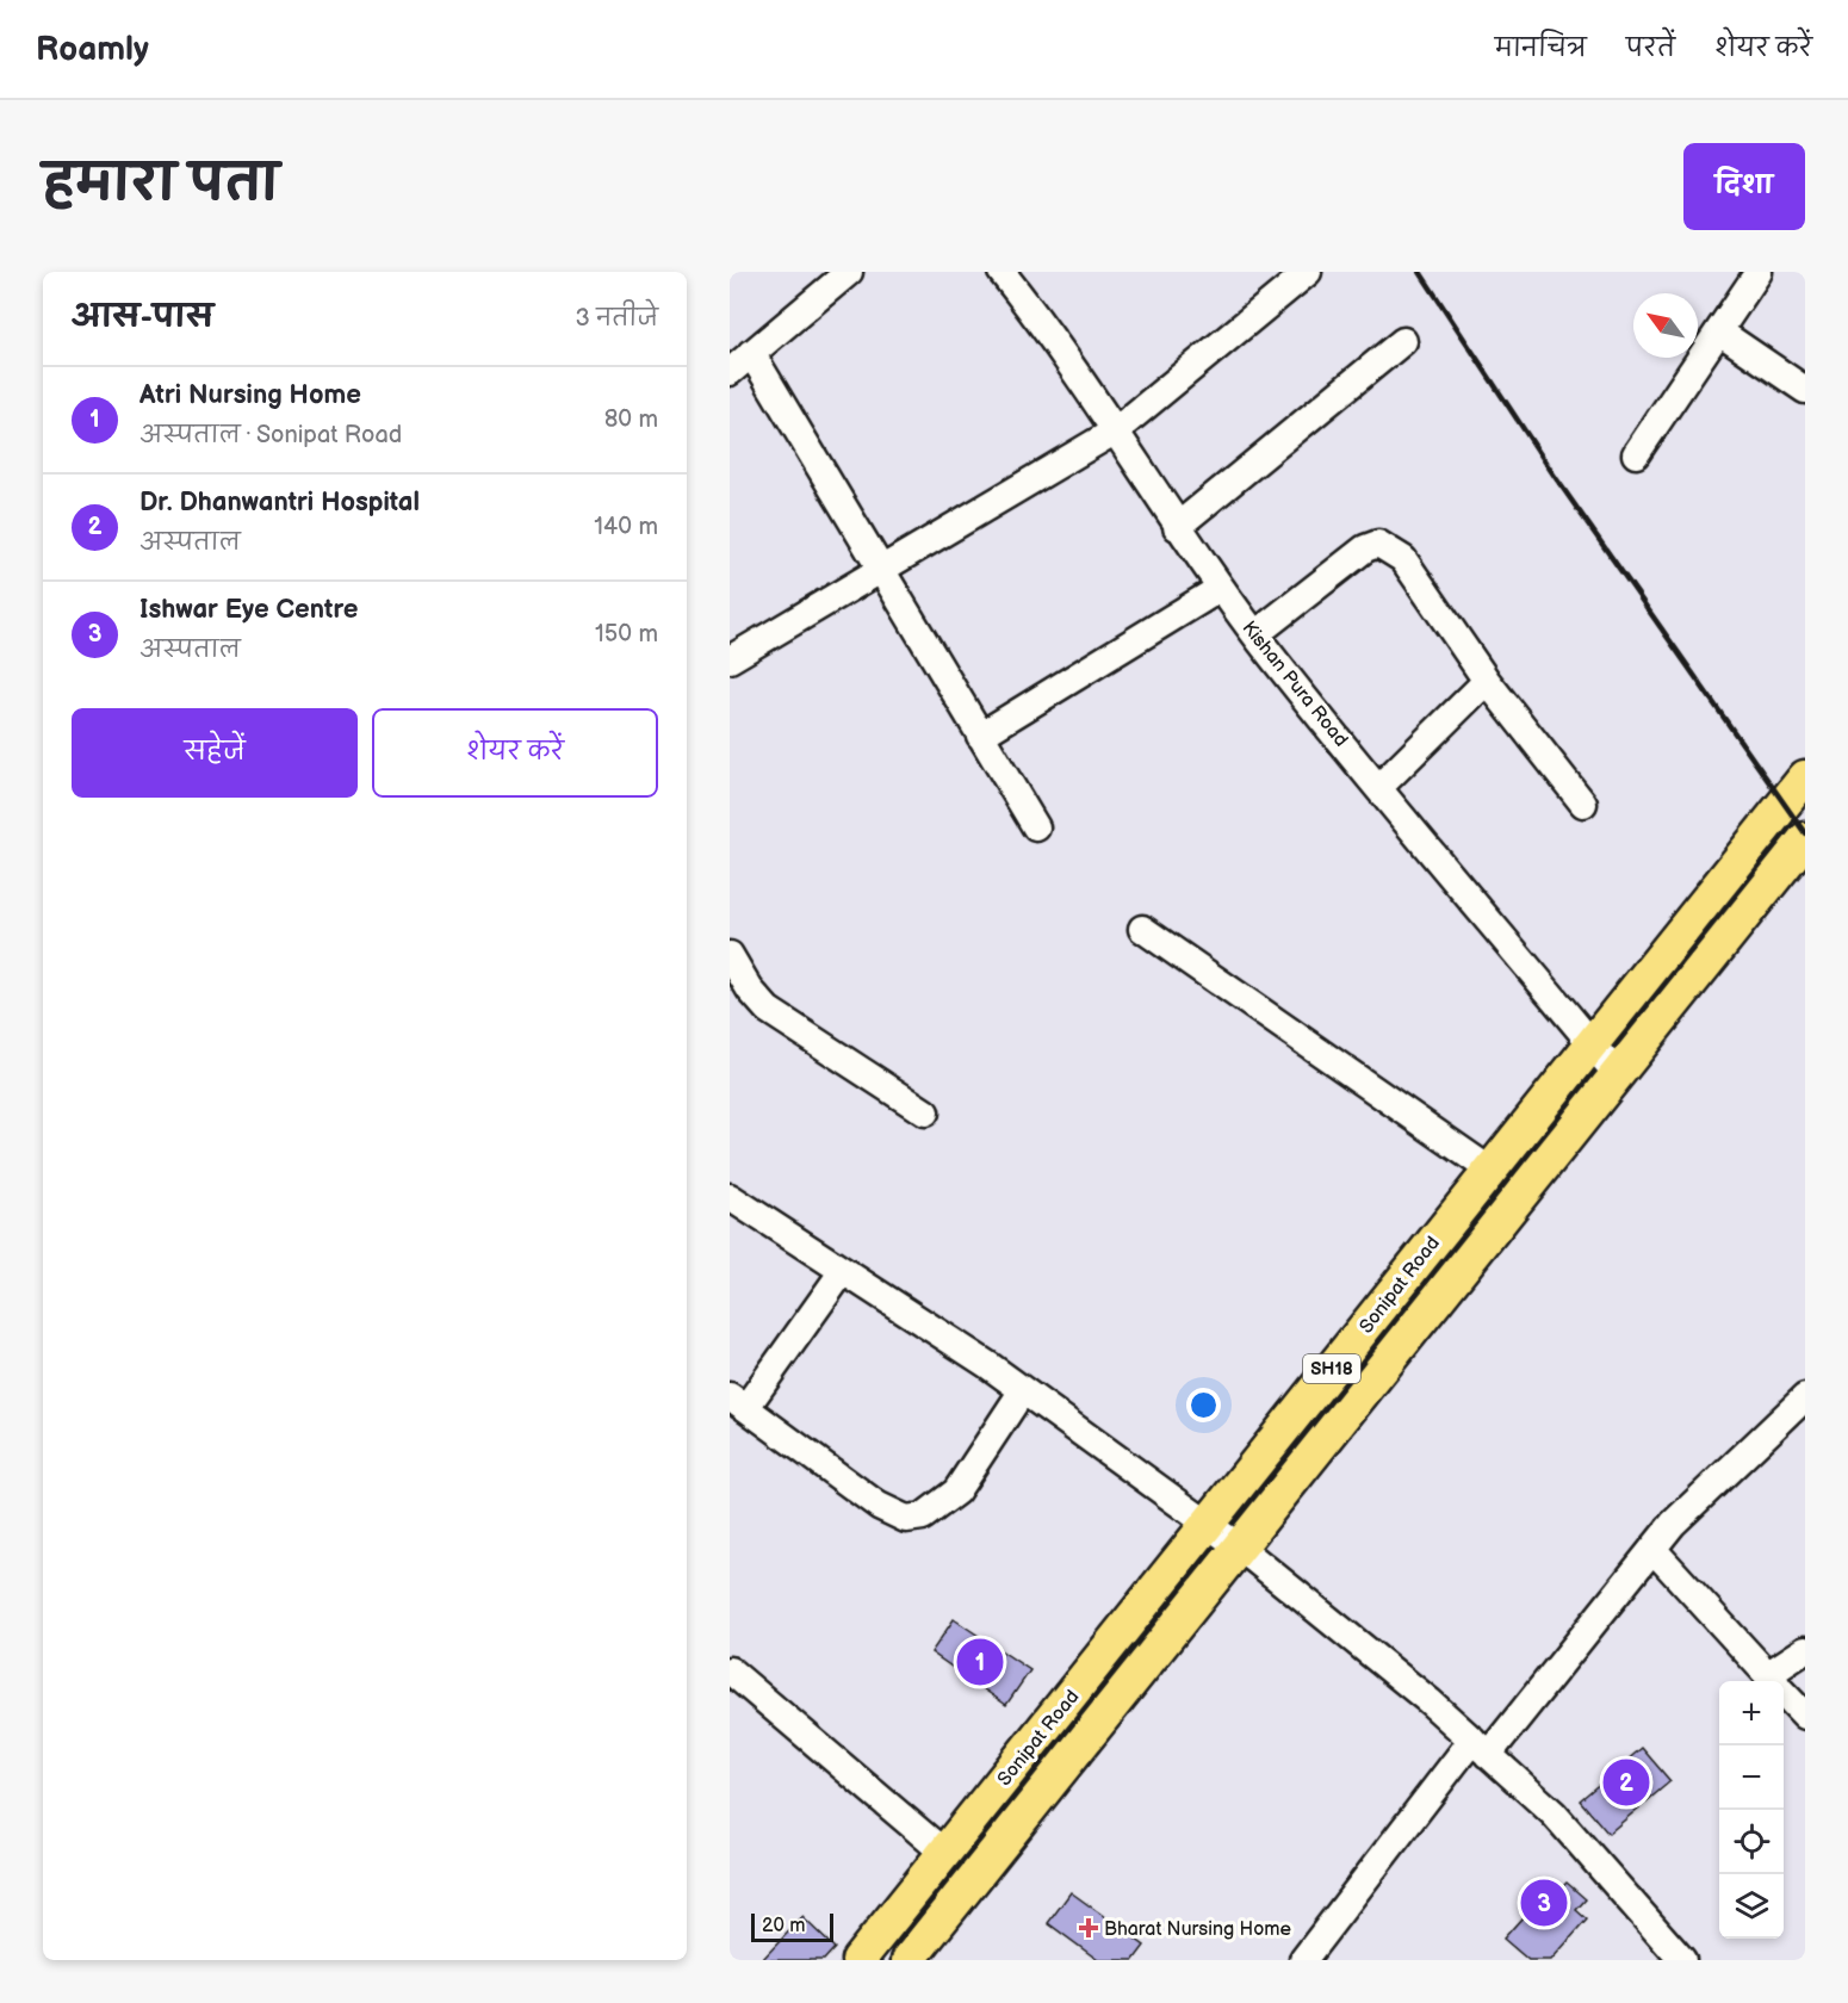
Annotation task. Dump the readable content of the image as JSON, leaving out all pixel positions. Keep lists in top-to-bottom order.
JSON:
{
  "streets": {
    "main road": ["Sonipat Road", "SH18"],
    "street": ["Kishan Pura Road"]
  },
  "crossings": [
    ["Kishan Pura Road", "Sonipat Road"]
  ],
  "places": {
    "health": ["Bharat Nursing Home"]
  },
  "scale_bar": "20 m",
  "north": "top left",
  "page": {
    "header": "Roamly",
    "nav": ["मानचित्र", "परतें", "शेयर करें"],
    "title": "हमारा पता",
    "buttons": [
      "दिशा",
      ["सहेजें", "शेयर करें"]
    ],
    "heading": ["आस-पास", "3 नतीजे"],
    "list": [
      {
        "mark": "1",
        "name": "Atri Nursing Home",
        "note": "अस्पताल · Sonipat Road",
        "value": "80 m"
      },
      {
        "mark": "2",
        "name": "Dr. Dhanwantri Hospital",
        "note": "अस्पताल",
        "value": "140 m"
      },
      {
        "mark": "3",
        "name": "Ishwar Eye Centre",
        "note": "अस्पताल",
        "value": "150 m"
      }
    ],
    "pins": ["1", "2", "3"],
    "map_buttons": ["+", "−"],
    "scale": "20 m"
  }
}
